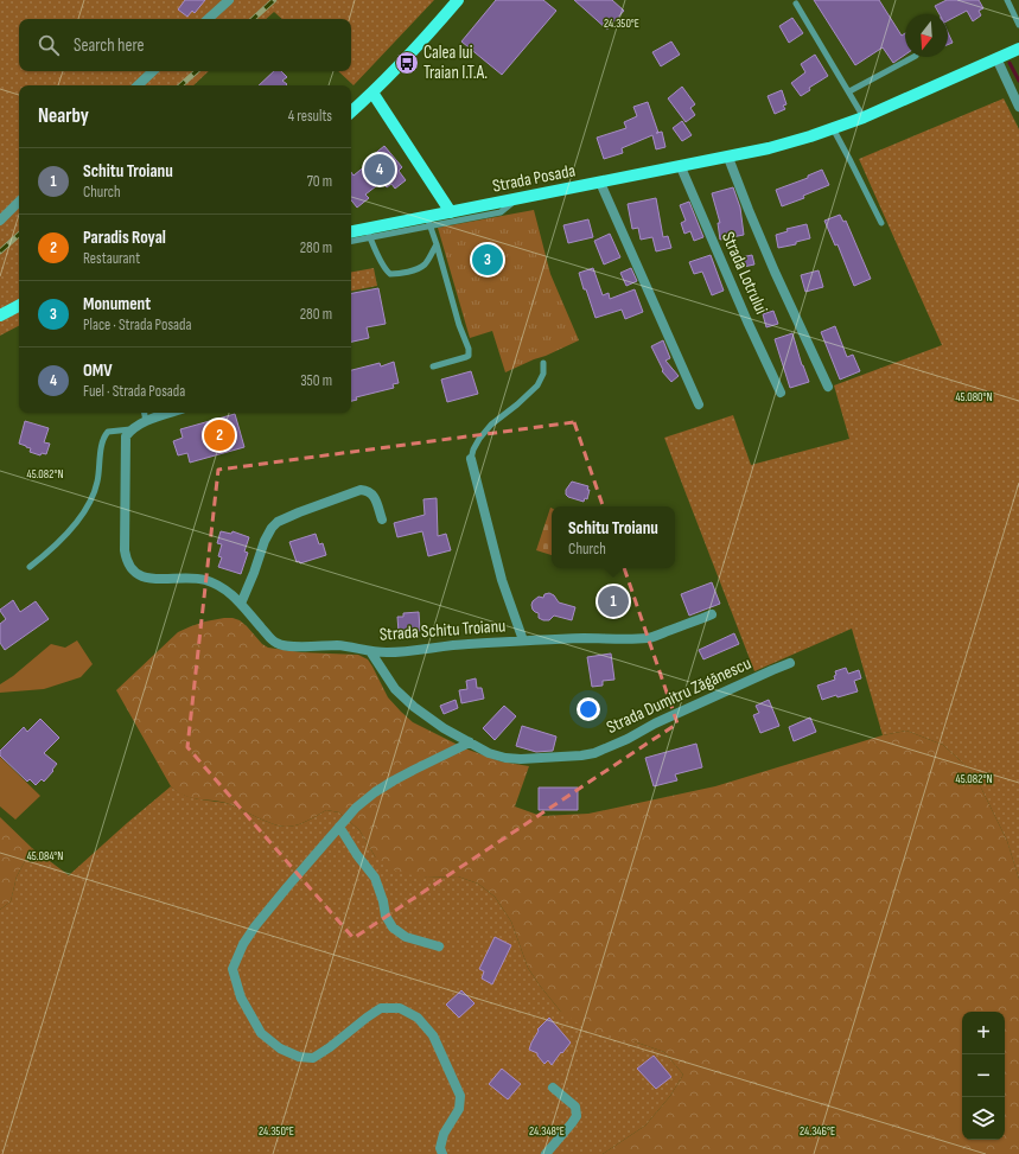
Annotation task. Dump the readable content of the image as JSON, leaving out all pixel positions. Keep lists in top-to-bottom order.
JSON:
{
  "streets": {
    "main road": ["Strada Posada"],
    "street": ["Strada Lotrului", "Strada Schitu Troianu", "Strada Dumitru Zăgănescu"]
  },
  "crossings": [
    ["Strada Posada", "Strada Lotrului"],
    ["Strada Schitu Troianu", "Strada Dumitru Zăgănescu"]
  ],
  "places": {
    "bus stop": ["Calea lui Traian I.T.A."]
  },
  "north": "bottom",
  "page": {
    "search": "Search here",
    "heading": ["Nearby", "4 results"],
    "list": [
      {
        "mark": "1",
        "name": "Schitu Troianu",
        "note": "Church",
        "value": "70 m"
      },
      {
        "mark": "2",
        "name": "Paradis Royal",
        "note": "Restaurant",
        "value": "280 m"
      },
      {
        "mark": "3",
        "name": "Monument",
        "note": "Place · Strada Posada",
        "value": "280 m"
      },
      {
        "mark": "4",
        "name": "OMV",
        "note": "Fuel · Strada Posada",
        "value": "350 m"
      }
    ],
    "pins": [
      "4",
      "3",
      "2",
      "1"
    ],
    "popup": ["Schitu Troianu", "Church"],
    "map_buttons": ["+", "−"]
  },
  "coordinates": [
    "24.350°E",
    "45.080°N",
    "45.082°N",
    "45.084°N",
    "24.348°E",
    "24.346°E"
  ]
}
